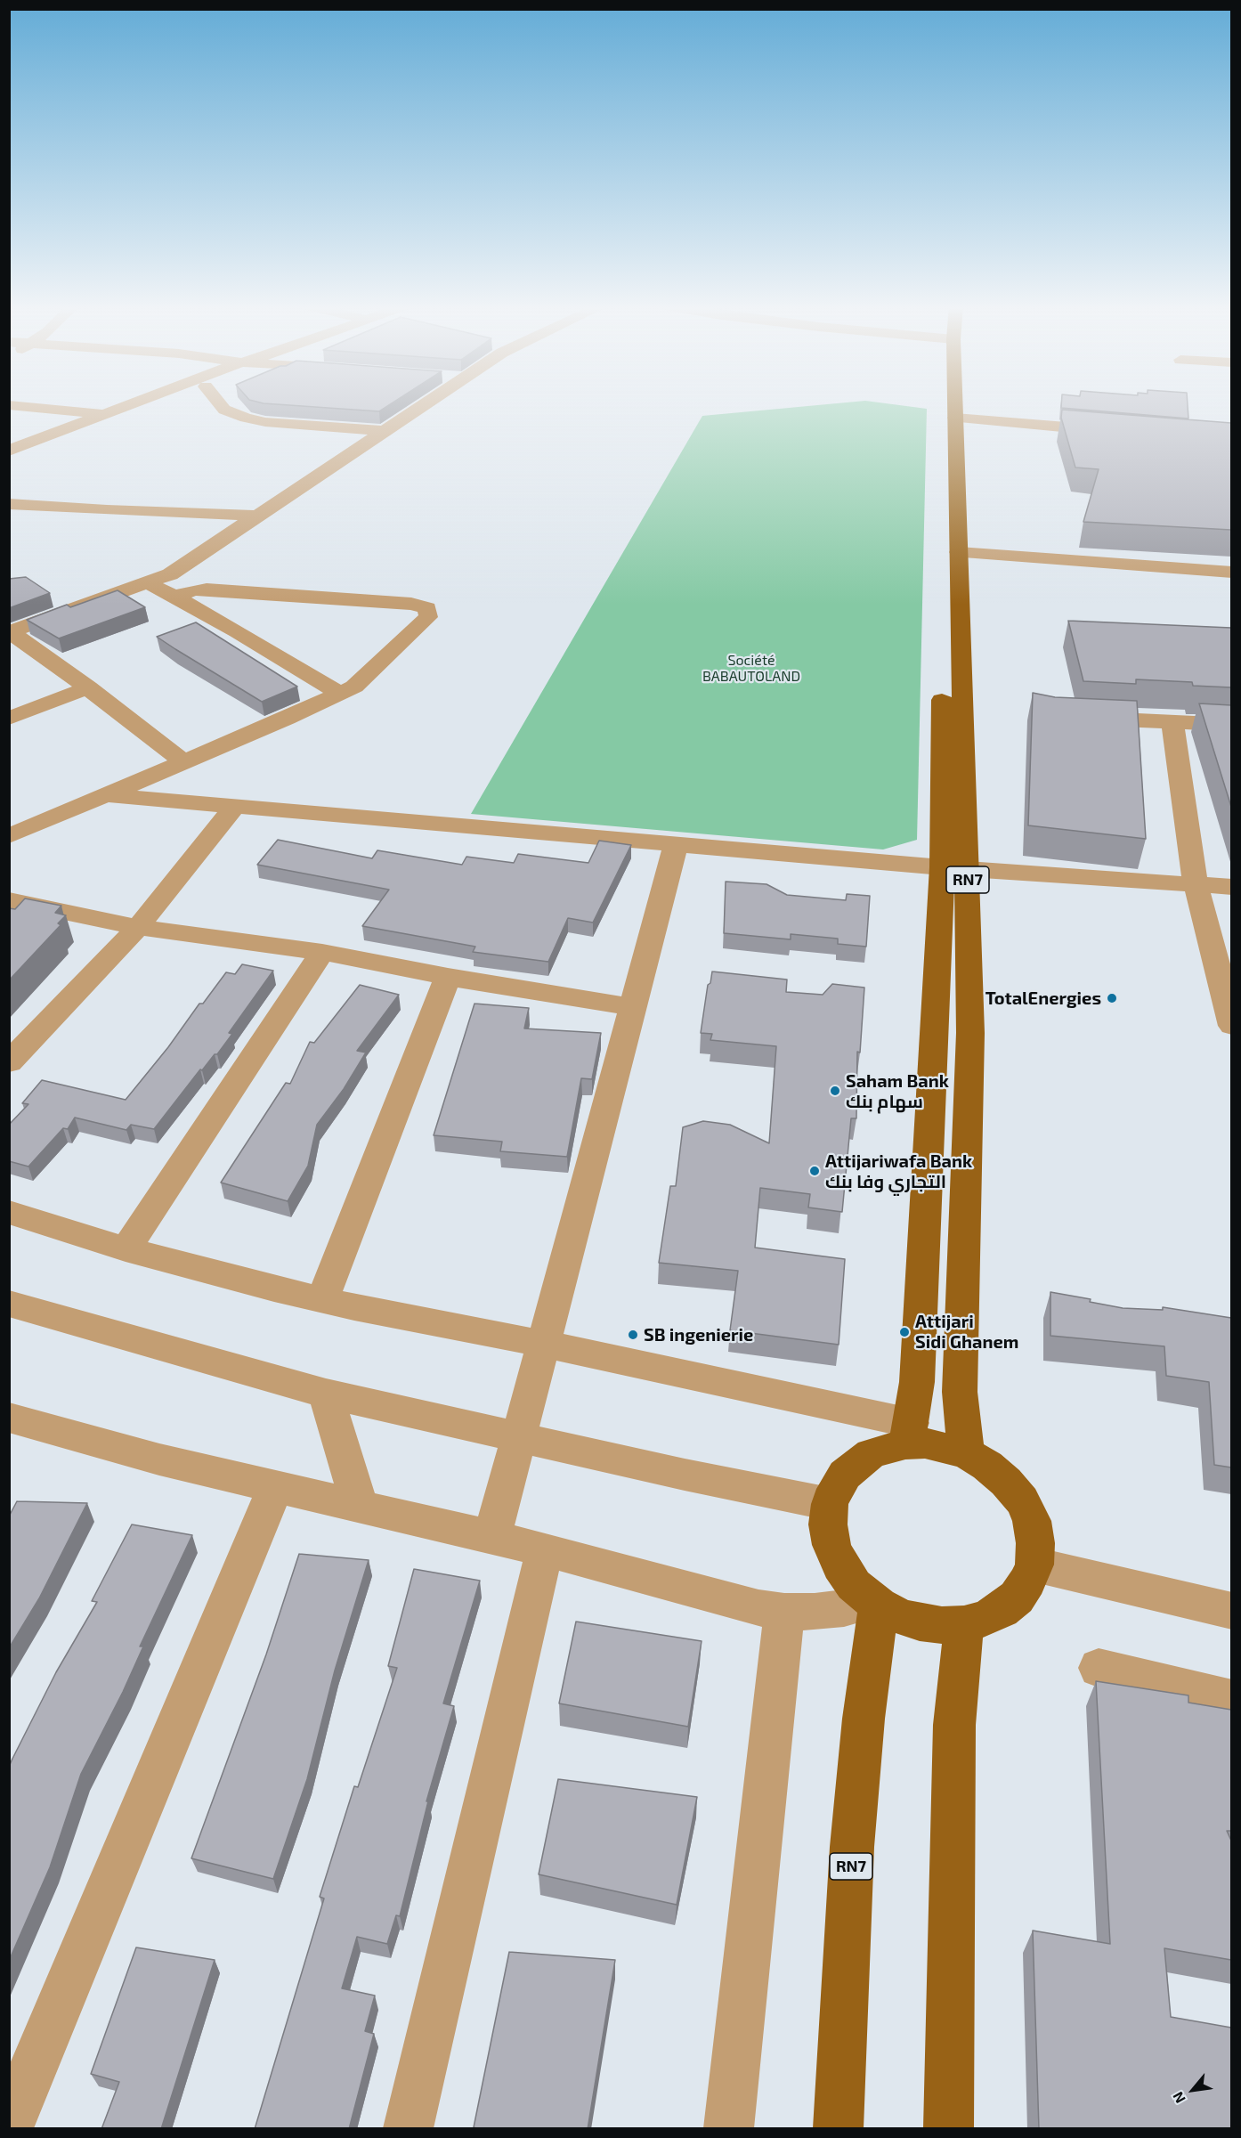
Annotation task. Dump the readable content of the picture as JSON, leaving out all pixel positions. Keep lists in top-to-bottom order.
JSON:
{
  "streets": {
    "main road": ["RN7"]
  },
  "parks": ["Société BABAUTOLAND"],
  "places": [
    "TotalEnergies",
    "Saham Bank سهام بنك",
    "Attijariwafa Bank التجاري وفا بنك",
    "Attijari Sidi Ghanem",
    "SB ingenierie"
  ],
  "north": "bottom left"
}
